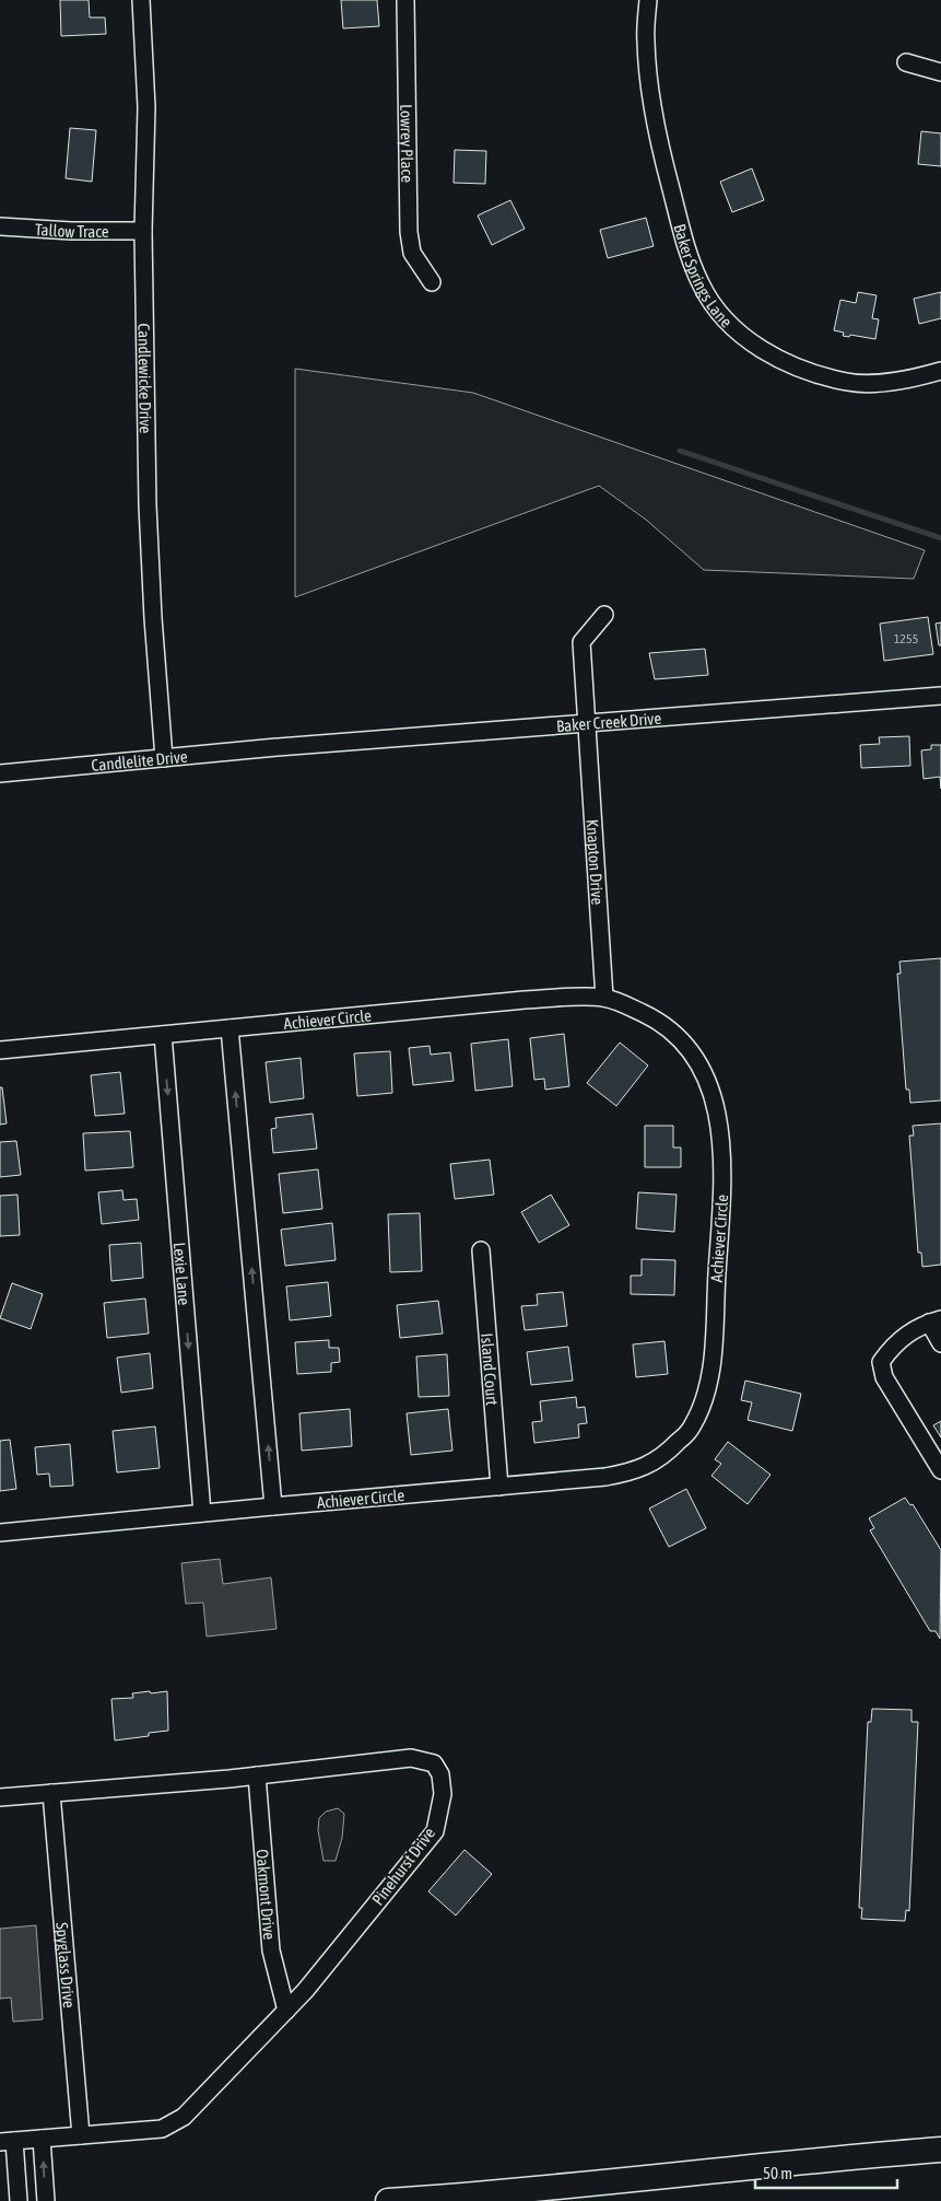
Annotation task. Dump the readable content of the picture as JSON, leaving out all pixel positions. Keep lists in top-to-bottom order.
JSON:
{
  "streets": {
    "street": [
      "Lowrey Place",
      "Tallow Trace",
      "Baker Springs Lane",
      "Candlewicke Drive",
      "Baker Creek Drive",
      "Candlelite Drive",
      "Knapton Drive",
      "Achiever Circle",
      "Lexie Lane",
      "Island Court",
      "Pinehurst Drive",
      "Oakmont Drive",
      "Spyglass Drive"
    ]
  },
  "crossings": [
    ["Tallow Trace", "Candlewicke Drive"],
    ["Candlewicke Drive", "Candlelite Drive"],
    ["Baker Creek Drive", "Candlelite Drive"],
    ["Baker Creek Drive", "Knapton Drive"],
    ["Knapton Drive", "Achiever Circle"],
    ["Achiever Circle", "Lexie Lane"],
    ["Achiever Circle", "Island Court"],
    ["Pinehurst Drive", "Oakmont Drive"],
    ["Pinehurst Drive", "Spyglass Drive"]
  ],
  "house_numbers": ["1255"],
  "scale_bar": "50 m"
}
